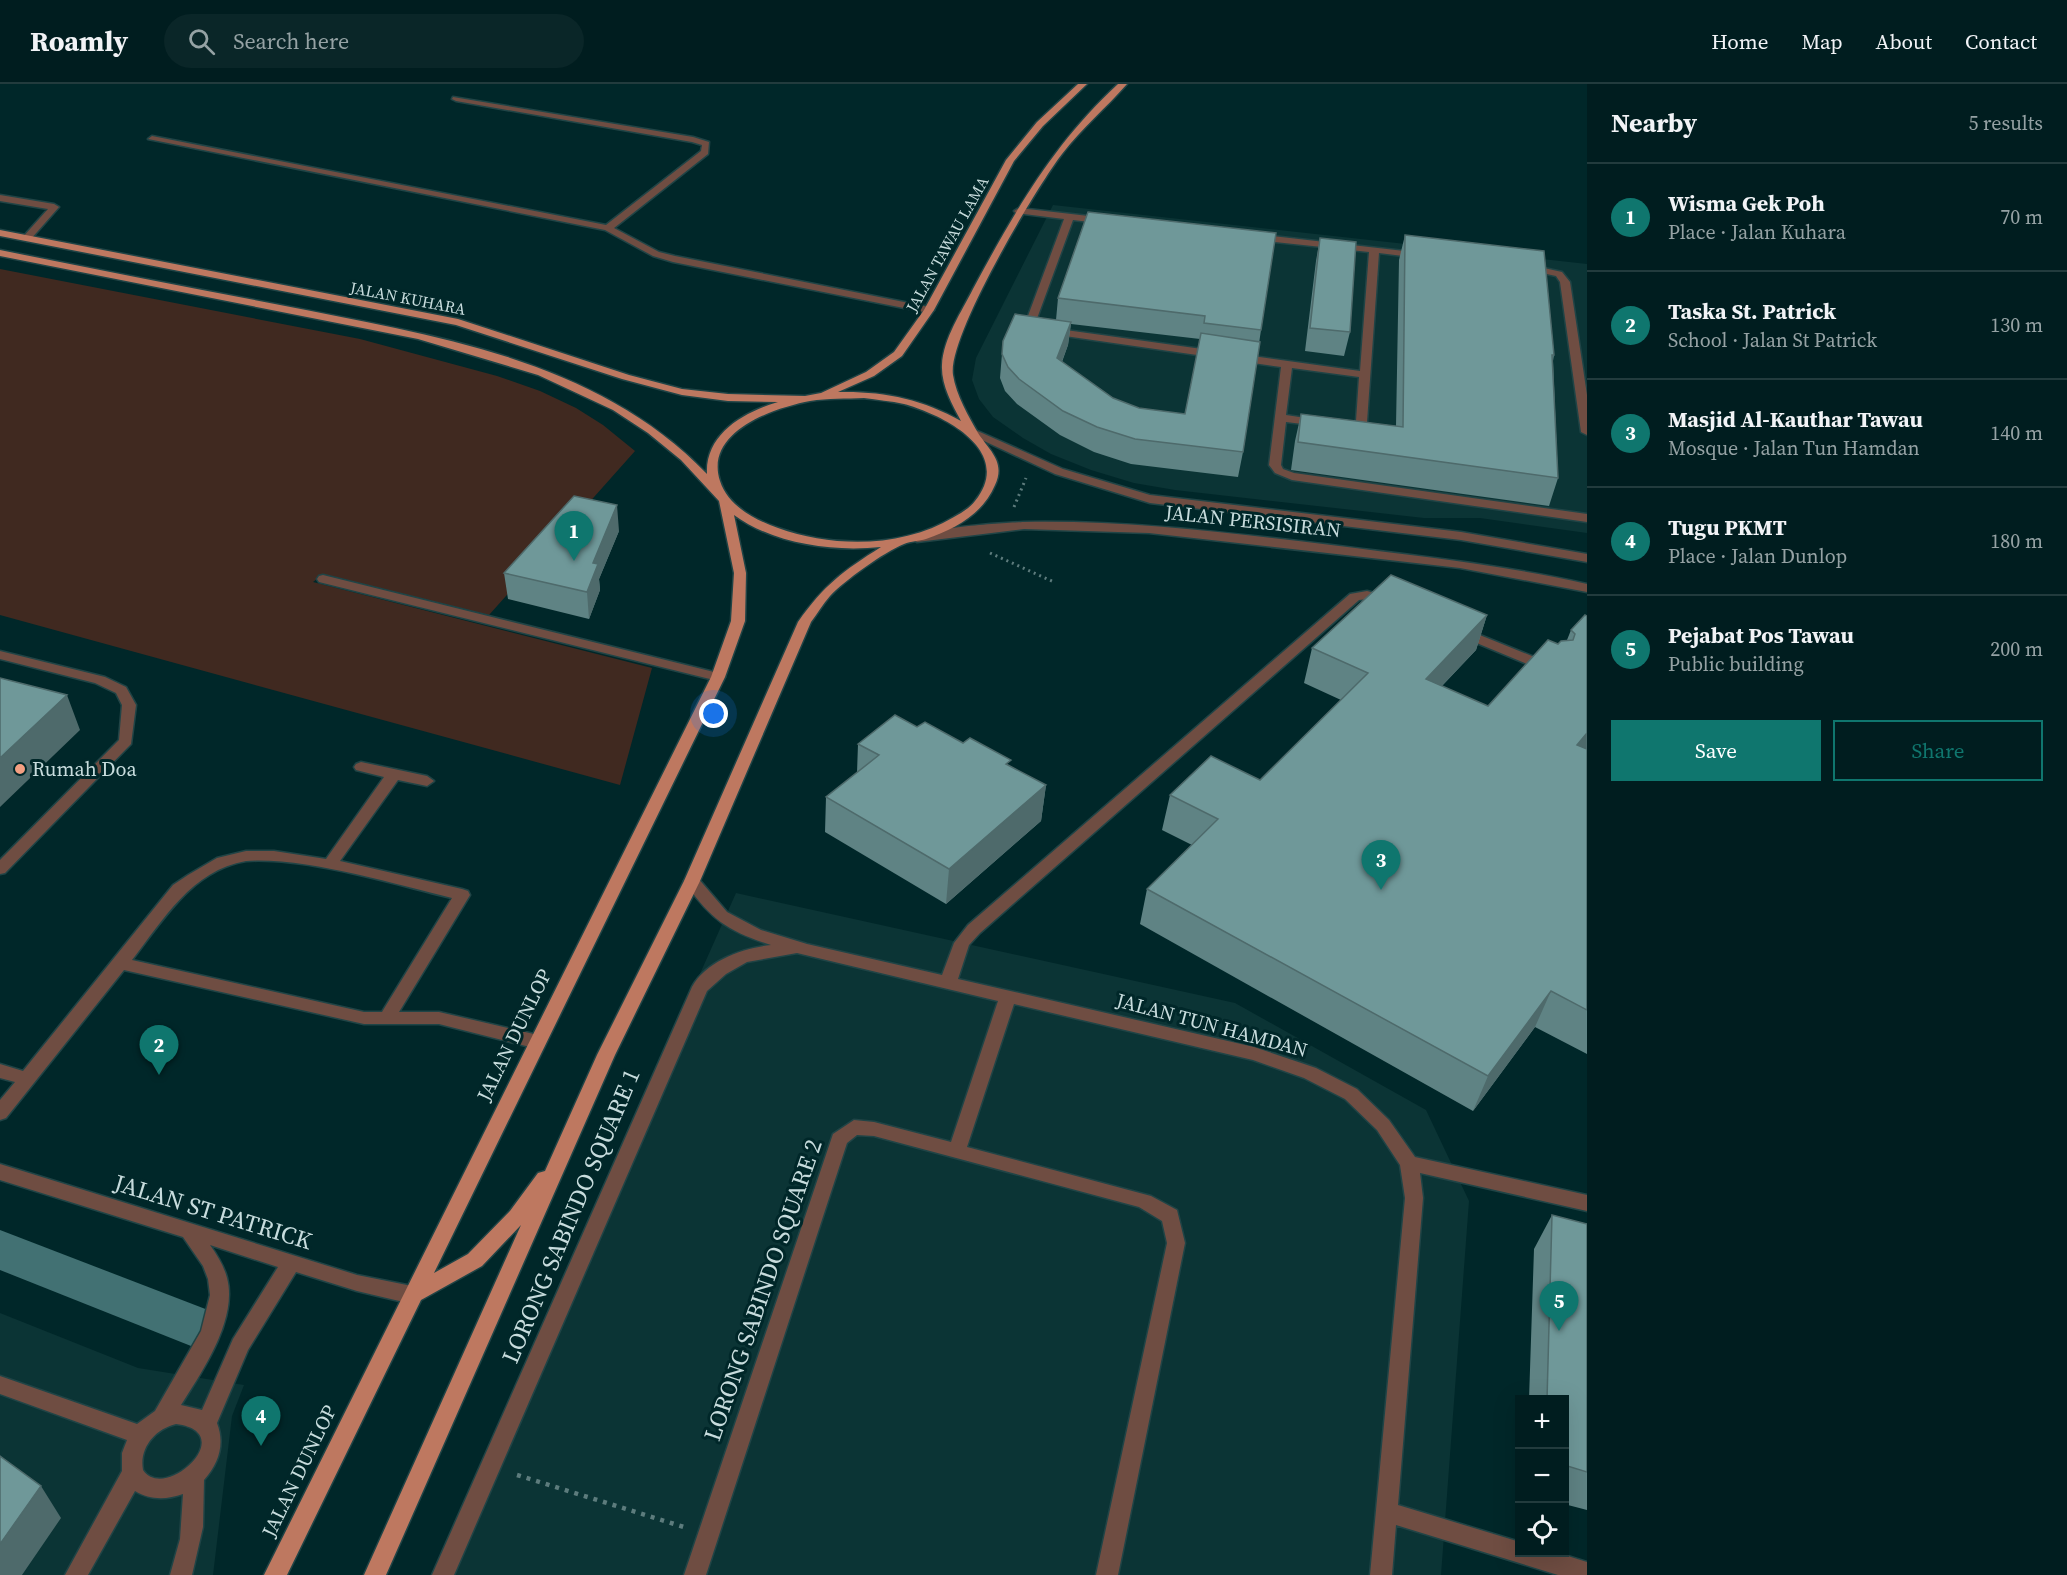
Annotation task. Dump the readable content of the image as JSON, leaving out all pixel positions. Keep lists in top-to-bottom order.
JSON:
{
  "streets": {
    "main road": ["JALAN TAWAU LAMA", "JALAN KUHARA", "JALAN DUNLOP"],
    "street": [
      "JALAN PERSISIRAN",
      "JALAN TUN HAMDAN",
      "JALAN ST PATRICK",
      "LORONG SABINDO SQUARE 1",
      "LORONG SABINDO SQUARE 2"
    ]
  },
  "crossings": [
    ["JALAN KUHARA", "JALAN PERSISIRAN"],
    ["JALAN KUHARA", "JALAN DUNLOP"],
    ["JALAN TUN HAMDAN", "LORONG SABINDO SQUARE 1"],
    ["JALAN DUNLOP", "JALAN ST PATRICK"]
  ],
  "places": ["Rumah Doa"],
  "page": {
    "header": "Roamly",
    "search": "Search here",
    "nav": [
      "Home",
      "Map",
      "About",
      "Contact"
    ],
    "heading": ["Nearby", "5 results"],
    "list": [
      {
        "mark": "1",
        "name": "Wisma Gek Poh",
        "note": "Place · Jalan Kuhara",
        "value": "70 m"
      },
      {
        "mark": "2",
        "name": "Taska St. Patrick",
        "note": "School · Jalan St Patrick",
        "value": "130 m"
      },
      {
        "mark": "3",
        "name": "Masjid Al-Kauthar Tawau",
        "note": "Mosque · Jalan Tun Hamdan",
        "value": "140 m"
      },
      {
        "mark": "4",
        "name": "Tugu PKMT",
        "note": "Place · Jalan Dunlop",
        "value": "180 m"
      },
      {
        "mark": "5",
        "name": "Pejabat Pos Tawau",
        "note": "Public building",
        "value": "200 m"
      }
    ],
    "pins": [
      "1",
      "3",
      "2",
      "5",
      "4"
    ],
    "buttons": ["Save", "Share"],
    "map_buttons": ["+", "−"]
  }
}
